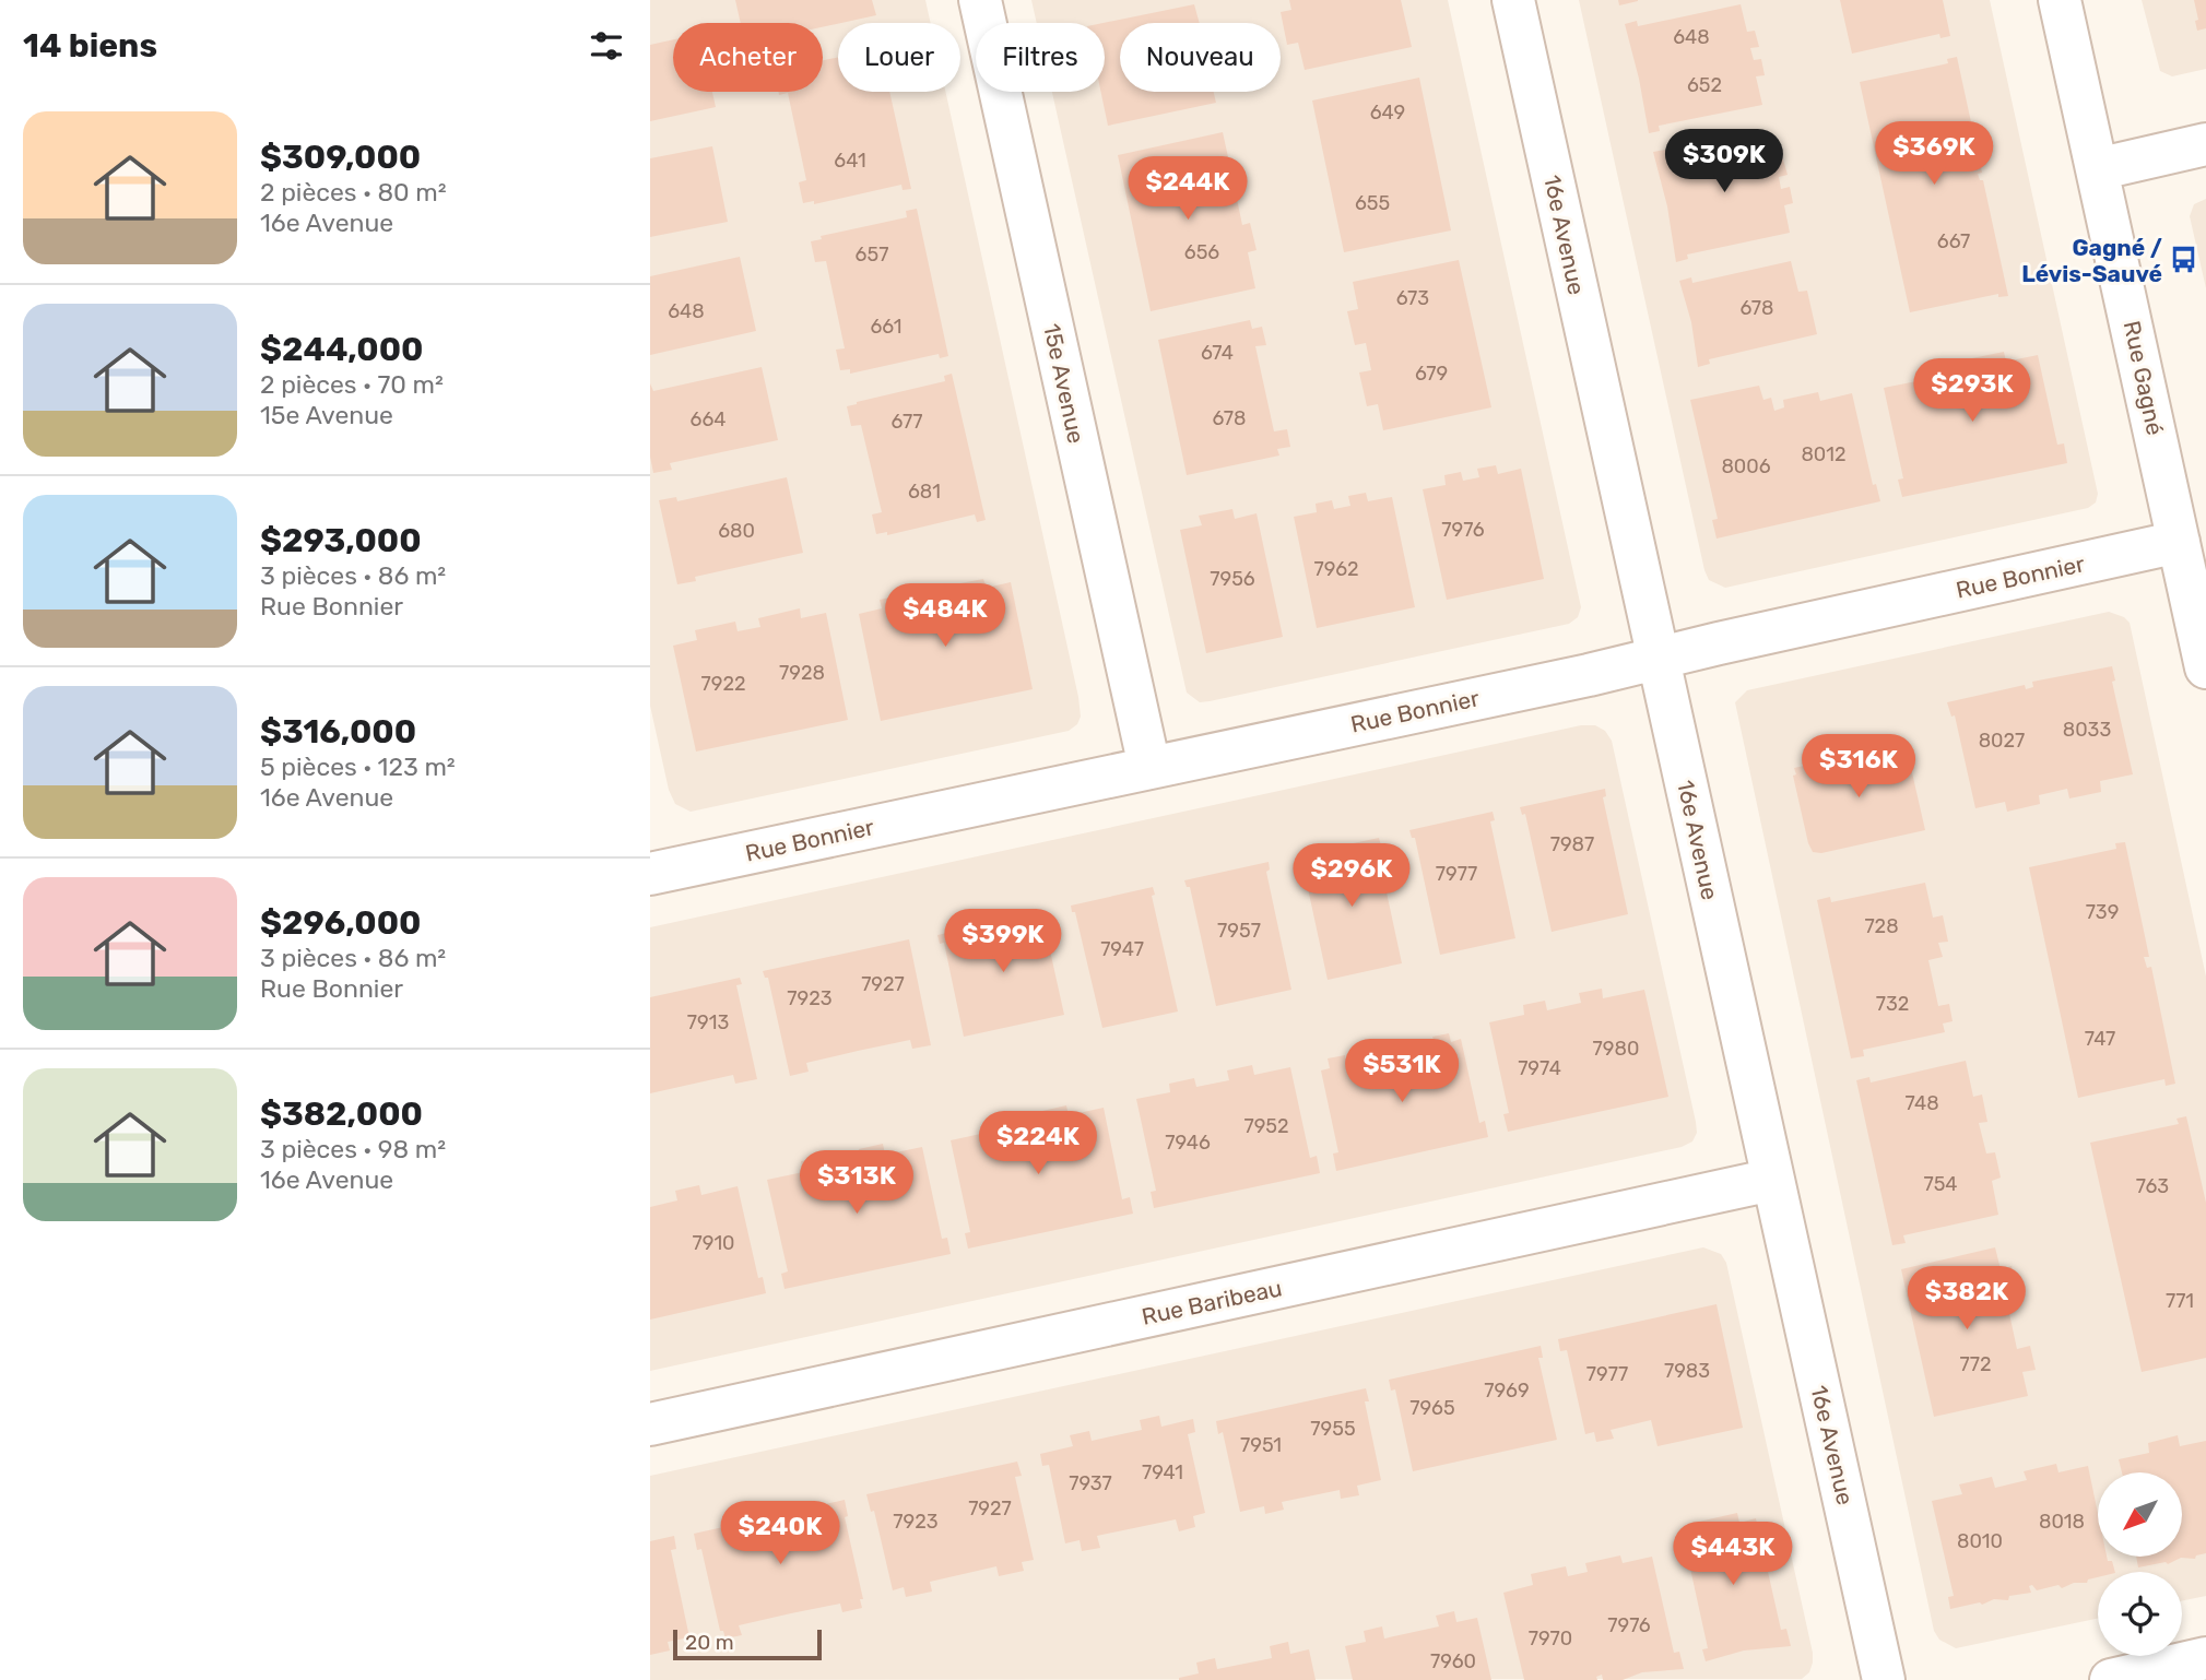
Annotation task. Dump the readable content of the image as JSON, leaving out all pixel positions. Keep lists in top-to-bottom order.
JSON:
{
  "streets": {
    "street": [
      "16e Avenue",
      "Rue Gagné",
      "15e Avenue",
      "Rue Bonnier",
      "Rue Baribeau"
    ]
  },
  "crossings": [
    ["16e Avenue", "Rue Bonnier"],
    ["16e Avenue", "Rue Baribeau"],
    ["Rue Gagné", "Rue Bonnier"],
    ["15e Avenue", "Rue Bonnier"]
  ],
  "places": {
    "bus stop": ["Gagné / Lévis-Sauvé"]
  },
  "house_numbers": [
    "648",
    "652",
    "649",
    "641",
    "655",
    "667",
    "656",
    "657",
    "673",
    "678",
    "648",
    "661",
    "674",
    "679",
    "678",
    "664",
    "677",
    "8012",
    "8006",
    "681",
    "7976",
    "680",
    "7962",
    "7956",
    "7928",
    "7922",
    "8033",
    "8027",
    "7987",
    "7977",
    "739",
    "728",
    "7957",
    "7947",
    "7927",
    "7923",
    "732",
    "7913",
    "747",
    "7980",
    "7974",
    "748",
    "7952",
    "7946",
    "754",
    "763",
    "7910",
    "771",
    "772",
    "7983",
    "7977",
    "7969",
    "7965",
    "7955",
    "7951",
    "7941",
    "7937",
    "7927",
    "7923",
    "8018",
    "8010",
    "7976",
    "7970",
    "7960"
  ],
  "scale_bar": "20 m",
  "north": "bottom left",
  "page": {
    "heading": "14 biens",
    "chip": [
      "Acheter",
      "Louer",
      "Filtres",
      "Nouveau"
    ],
    "list": [
      {
        "name": "$309,000",
        "note": "2 pièces · 80 m² · 16e Avenue"
      },
      {
        "name": "$244,000",
        "note": "2 pièces · 70 m² · 15e Avenue"
      },
      {
        "name": "$293,000",
        "note": "3 pièces · 86 m² · Rue Bonnier"
      },
      {
        "name": "$316,000",
        "note": "5 pièces · 123 m² · 16e Avenue"
      },
      {
        "name": "$296,000",
        "note": "3 pièces · 86 m² · Rue Bonnier"
      },
      {
        "name": "$382,000",
        "note": "3 pièces · 98 m² · 16e Avenue"
      }
    ],
    "price": [
      "$369K",
      "$309K",
      "$244K",
      "$293K",
      "$484K",
      "$316K",
      "$296K",
      "$399K",
      "$531K",
      "$224K",
      "$313K",
      "$382K",
      "$240K",
      "$443K"
    ],
    "scale": "20 m"
  }
}
